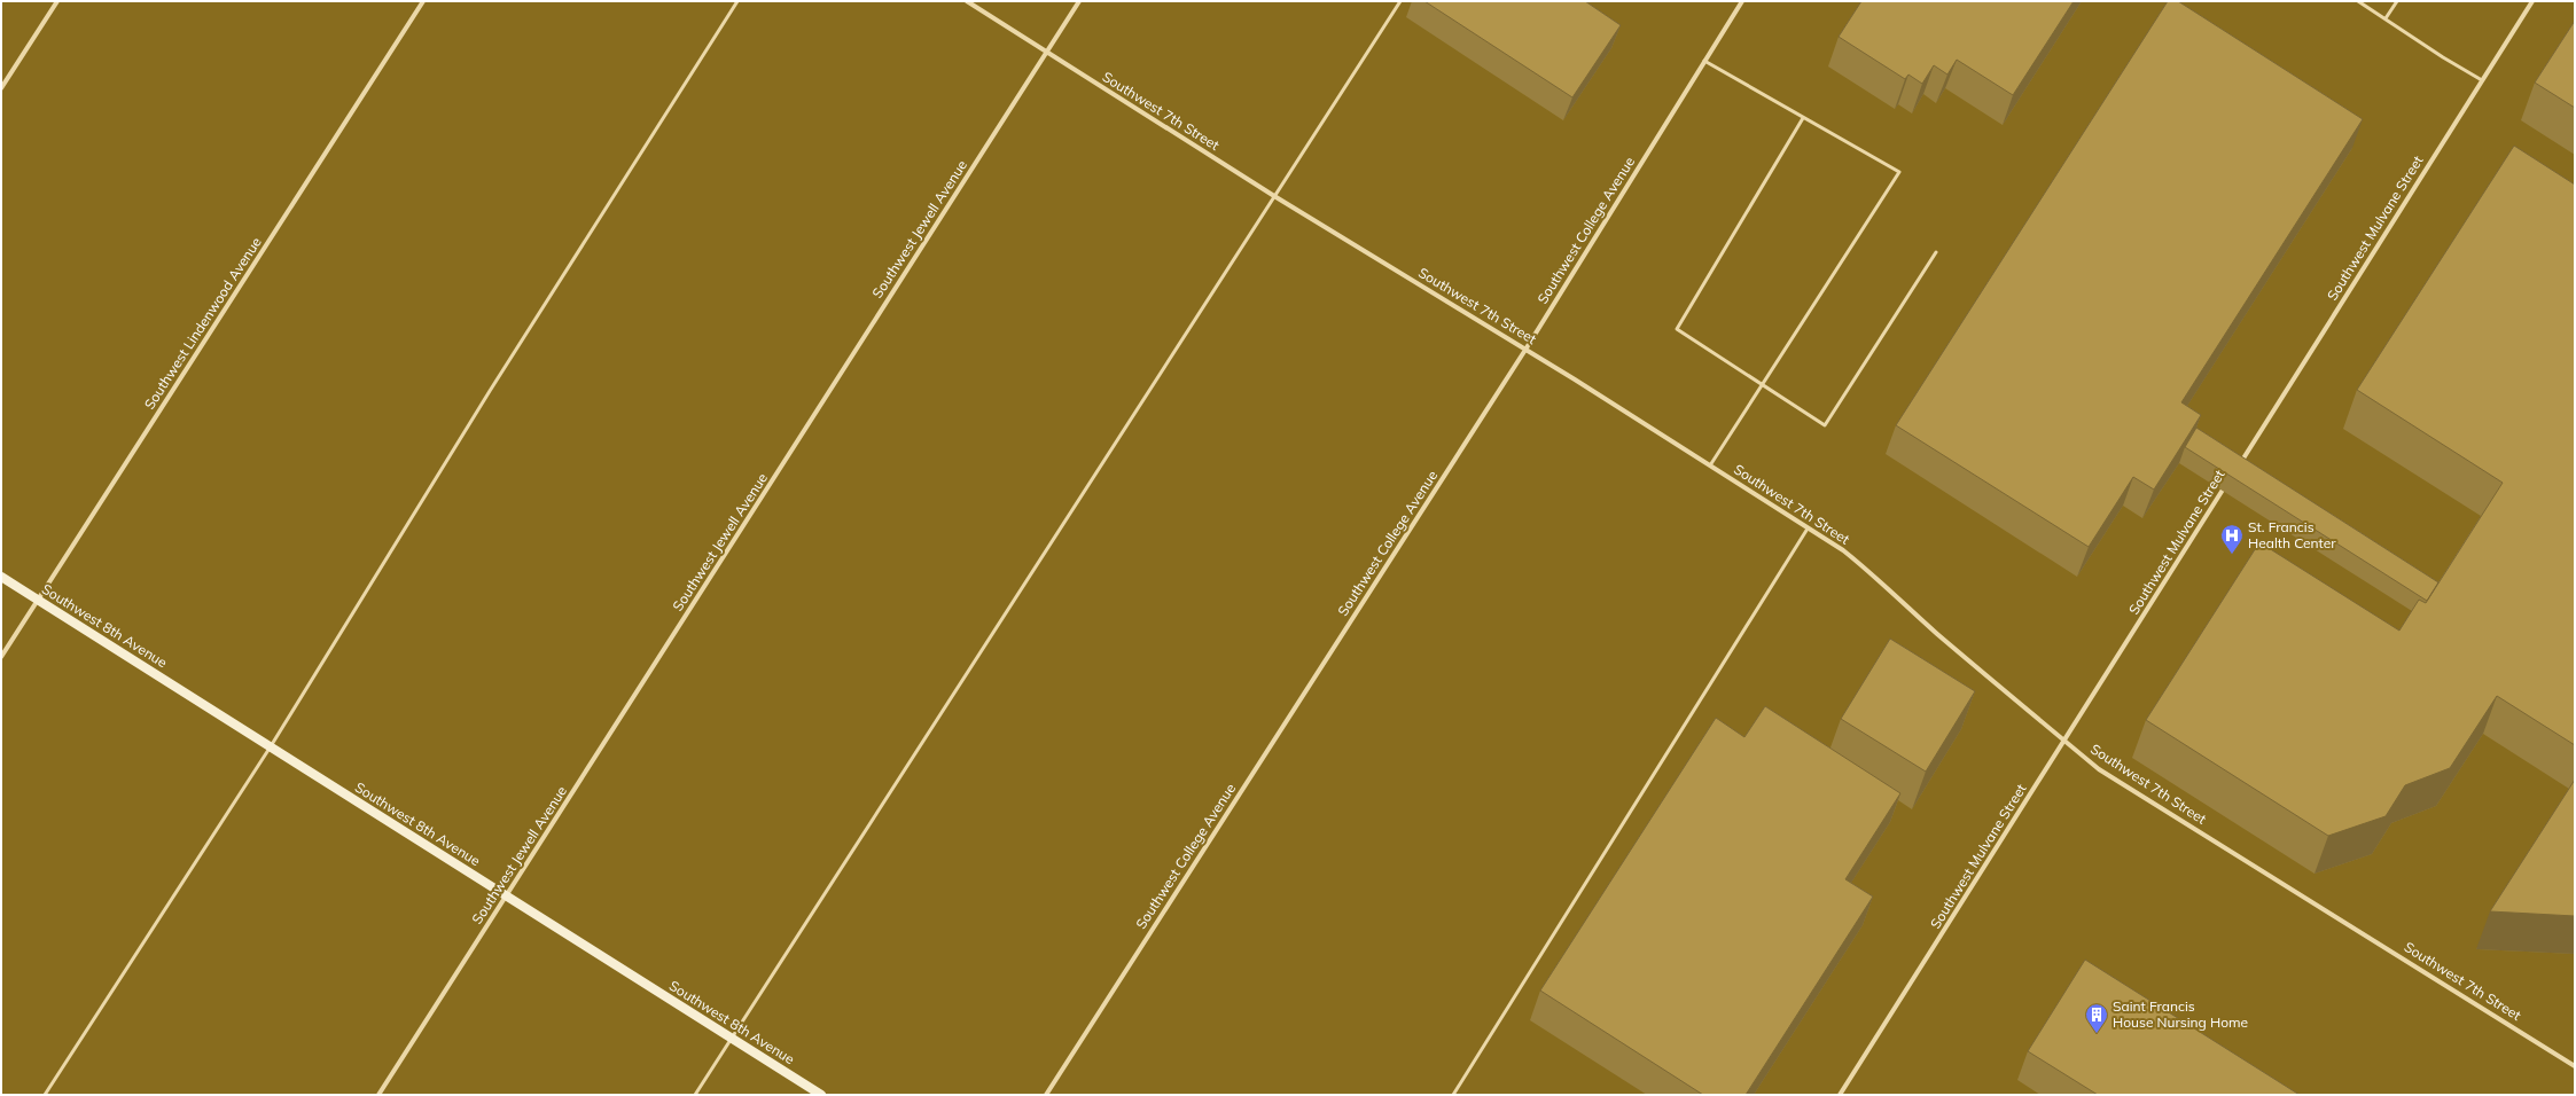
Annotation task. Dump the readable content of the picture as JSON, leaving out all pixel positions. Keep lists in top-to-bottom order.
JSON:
{
  "streets": {
    "street": [
      "Southwest 7th Street",
      "Southwest Mulvane Street",
      "Southwest Jewell Avenue",
      "Southwest College Avenue",
      "Southwest Lindenwood Avenue",
      "Southwest 8th Avenue"
    ]
  },
  "crossings": [
    ["Southwest 7th Street", "Southwest Mulvane Street"],
    ["Southwest 7th Street", "Southwest Jewell Avenue"],
    ["Southwest 7th Street", "Southwest College Avenue"],
    ["Southwest Jewell Avenue", "Southwest 8th Avenue"],
    ["Southwest Lindenwood Avenue", "Southwest 8th Avenue"]
  ],
  "places": {
    "hospital": ["St. Francis Health Center"],
    "building": ["Saint Francis House Nursing Home"]
  }
}
